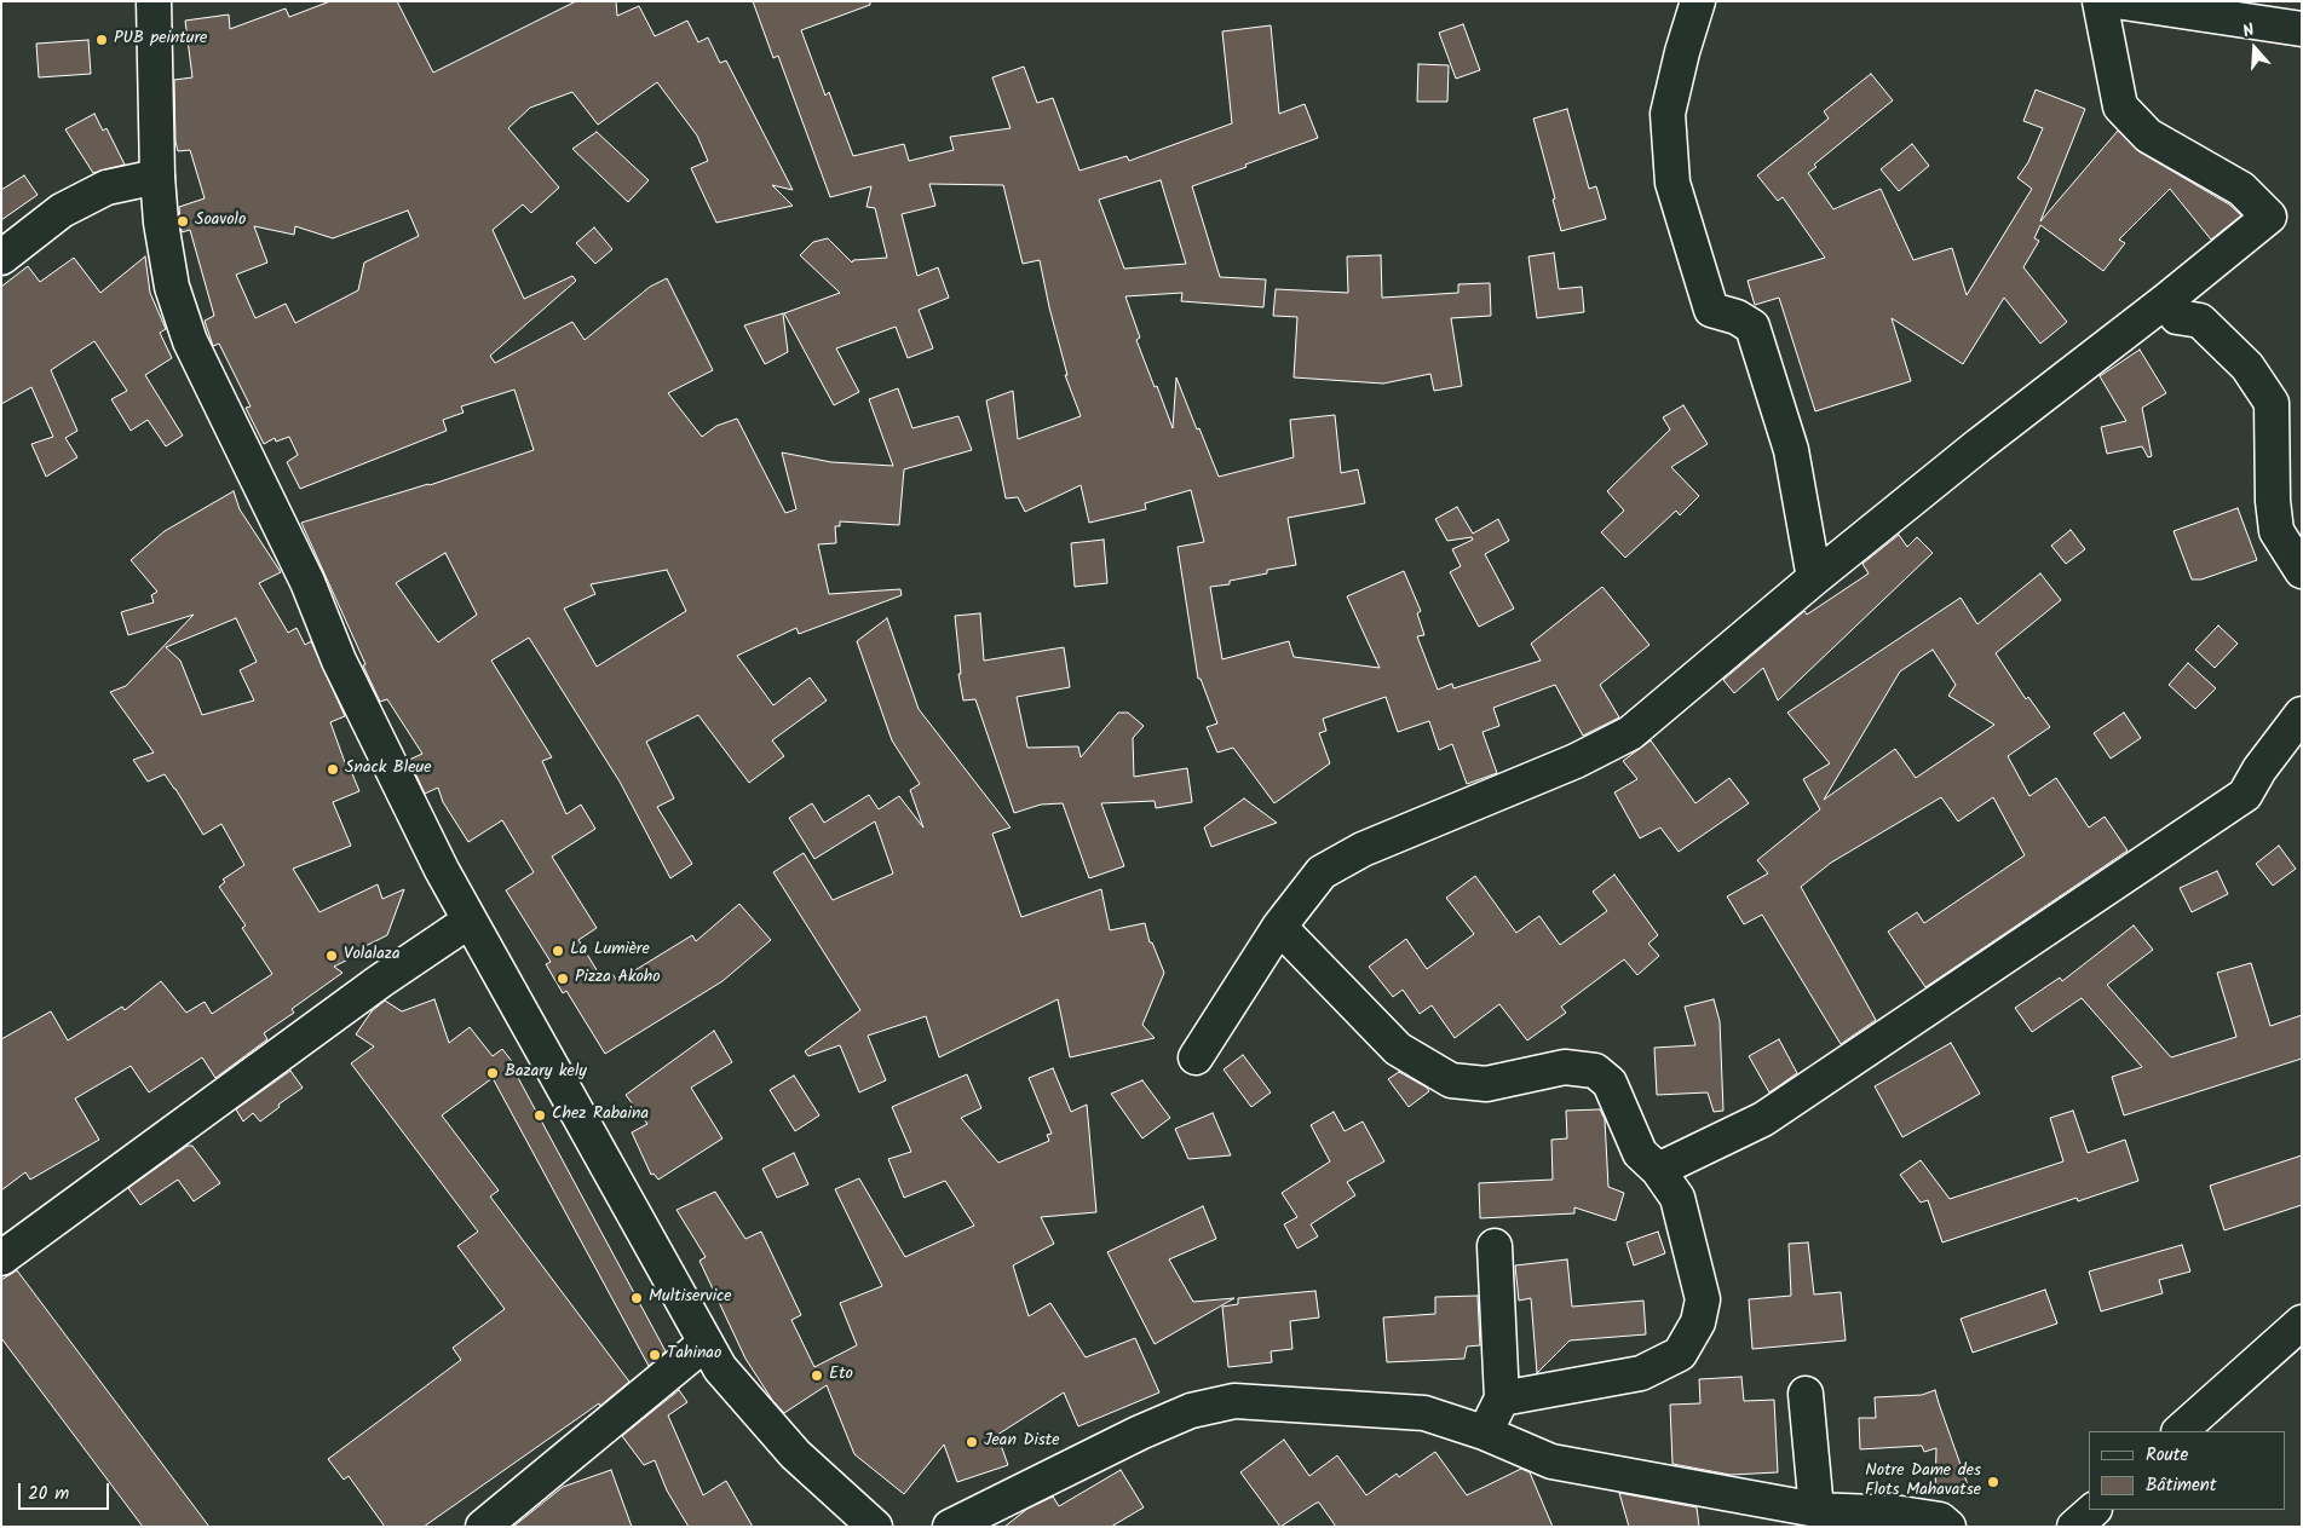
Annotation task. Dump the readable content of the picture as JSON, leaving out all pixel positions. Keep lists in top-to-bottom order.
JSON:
{
  "places": [
    "PUB peinture",
    "Soavolo",
    "Snack Bleue",
    "La Lumière",
    "Volalaza",
    "Pizza Akoho",
    "Bazary kely",
    "Chez Rabaina",
    "Multiservice",
    "Tahinao",
    "Eto",
    "Jean Diste",
    "Notre Dame des Flots Mahavatse"
  ],
  "legend": ["Route", "Bâtiment"],
  "scale_bar": "20 m",
  "north": "top"
}
